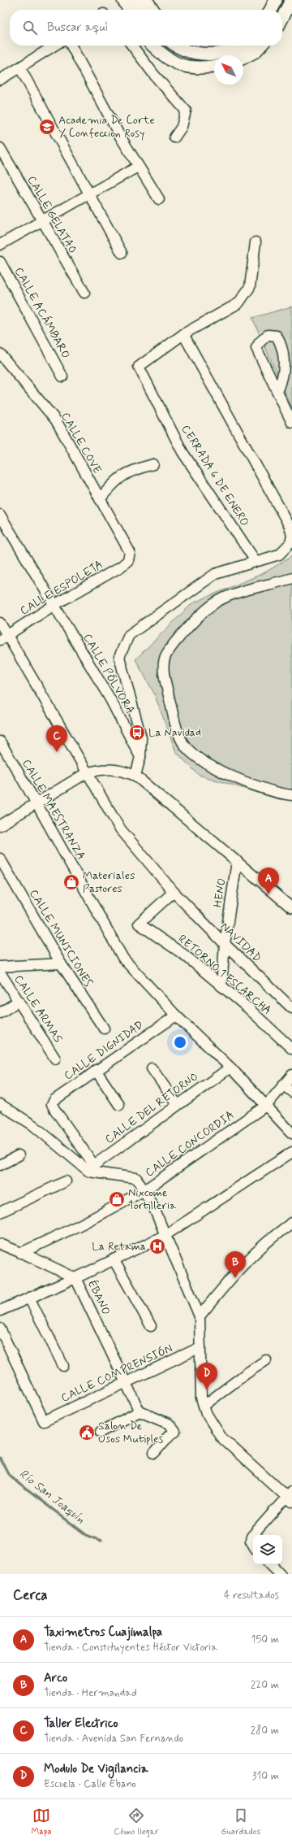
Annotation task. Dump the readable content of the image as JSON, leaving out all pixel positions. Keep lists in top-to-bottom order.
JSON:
{
  "streets": {
    "street": [
      "CALLE GELATAO",
      "CALLE ACÁMBARO",
      "CALLE COVE",
      "CERRADA 6 DE ENERO",
      "CALLE ESPOLETA",
      "CALLE PÓLVORA",
      "CALLE MAESTRANZA",
      "HENO",
      "CALLE MUNICIONES",
      "NAVIDAD",
      "RETORNO 1 ESCARCHA",
      "CALLE ARMAS",
      "CALLE DIGNIDAD",
      "CALLE DEL RETORNO",
      "CALLE CONCORDIA",
      "ÉBANO",
      "CALLE COMPRENSIÓN"
    ]
  },
  "crossings": [
    ["CALLE COVE", "CALLE ESPOLETA"],
    ["CALLE ESPOLETA", "CALLE PÓLVORA"],
    ["CALLE ESPOLETA", "NAVIDAD"],
    ["CALLE MAESTRANZA", "CALLE DIGNIDAD"],
    ["CALLE MAESTRANZA", "CALLE DEL RETORNO"],
    ["CALLE MAESTRANZA", "CALLE CONCORDIA"],
    ["HENO", "NAVIDAD"],
    ["HENO", "RETORNO 1 ESCARCHA"],
    ["NAVIDAD", "RETORNO 1 ESCARCHA"],
    ["CALLE DIGNIDAD", "CALLE DEL RETORNO"],
    ["CALLE CONCORDIA", "ÉBANO"],
    ["ÉBANO", "CALLE COMPRENSIÓN"]
  ],
  "water": ["Río San Joaquín"],
  "places": {
    "school or university": ["Academia De Corte Y Confeccion Rosy"],
    "bus stop": ["La Navidad"],
    "shop": ["Materiales Pastores", "Nixcome Tortilleria"],
    "hospital": ["La Retama"],
    "public building": ["Salon De Usos Mutiples"]
  },
  "north": "top left",
  "page": {
    "search": "Buscar aquí",
    "pins": [
      "C",
      "A",
      "B",
      "D"
    ],
    "heading": ["Cerca", "4 resultados"],
    "list": [
      {
        "mark": "A",
        "name": "Taximetros Cuajimalpa",
        "note": "Tienda · Constituyentes Héctor Victoria",
        "value": "150 m"
      },
      {
        "mark": "B",
        "name": "Arco",
        "note": "Tienda · Hermandad",
        "value": "220 m"
      },
      {
        "mark": "C",
        "name": "Taller Electrico",
        "note": "Tienda · Avenida San Fernando",
        "value": "280 m"
      },
      {
        "mark": "D",
        "name": "Modulo De Vigilancia",
        "note": "Escuela · Calle Ébano",
        "value": "310 m"
      }
    ],
    "nav": ["Mapa", "Cómo llegar", "Guardados"]
  }
}
